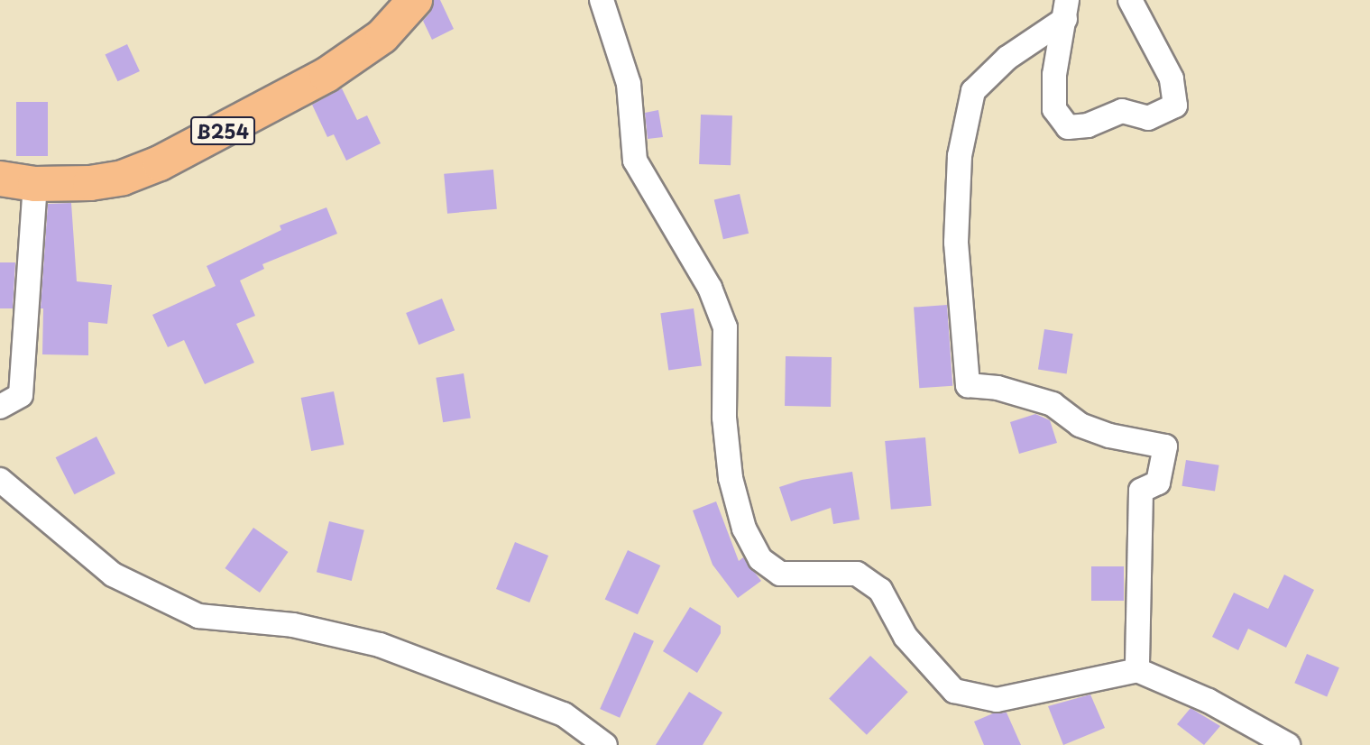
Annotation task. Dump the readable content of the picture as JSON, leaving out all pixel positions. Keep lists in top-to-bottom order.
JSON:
{
  "streets": {
    "main road": ["B254"]
  }
}
